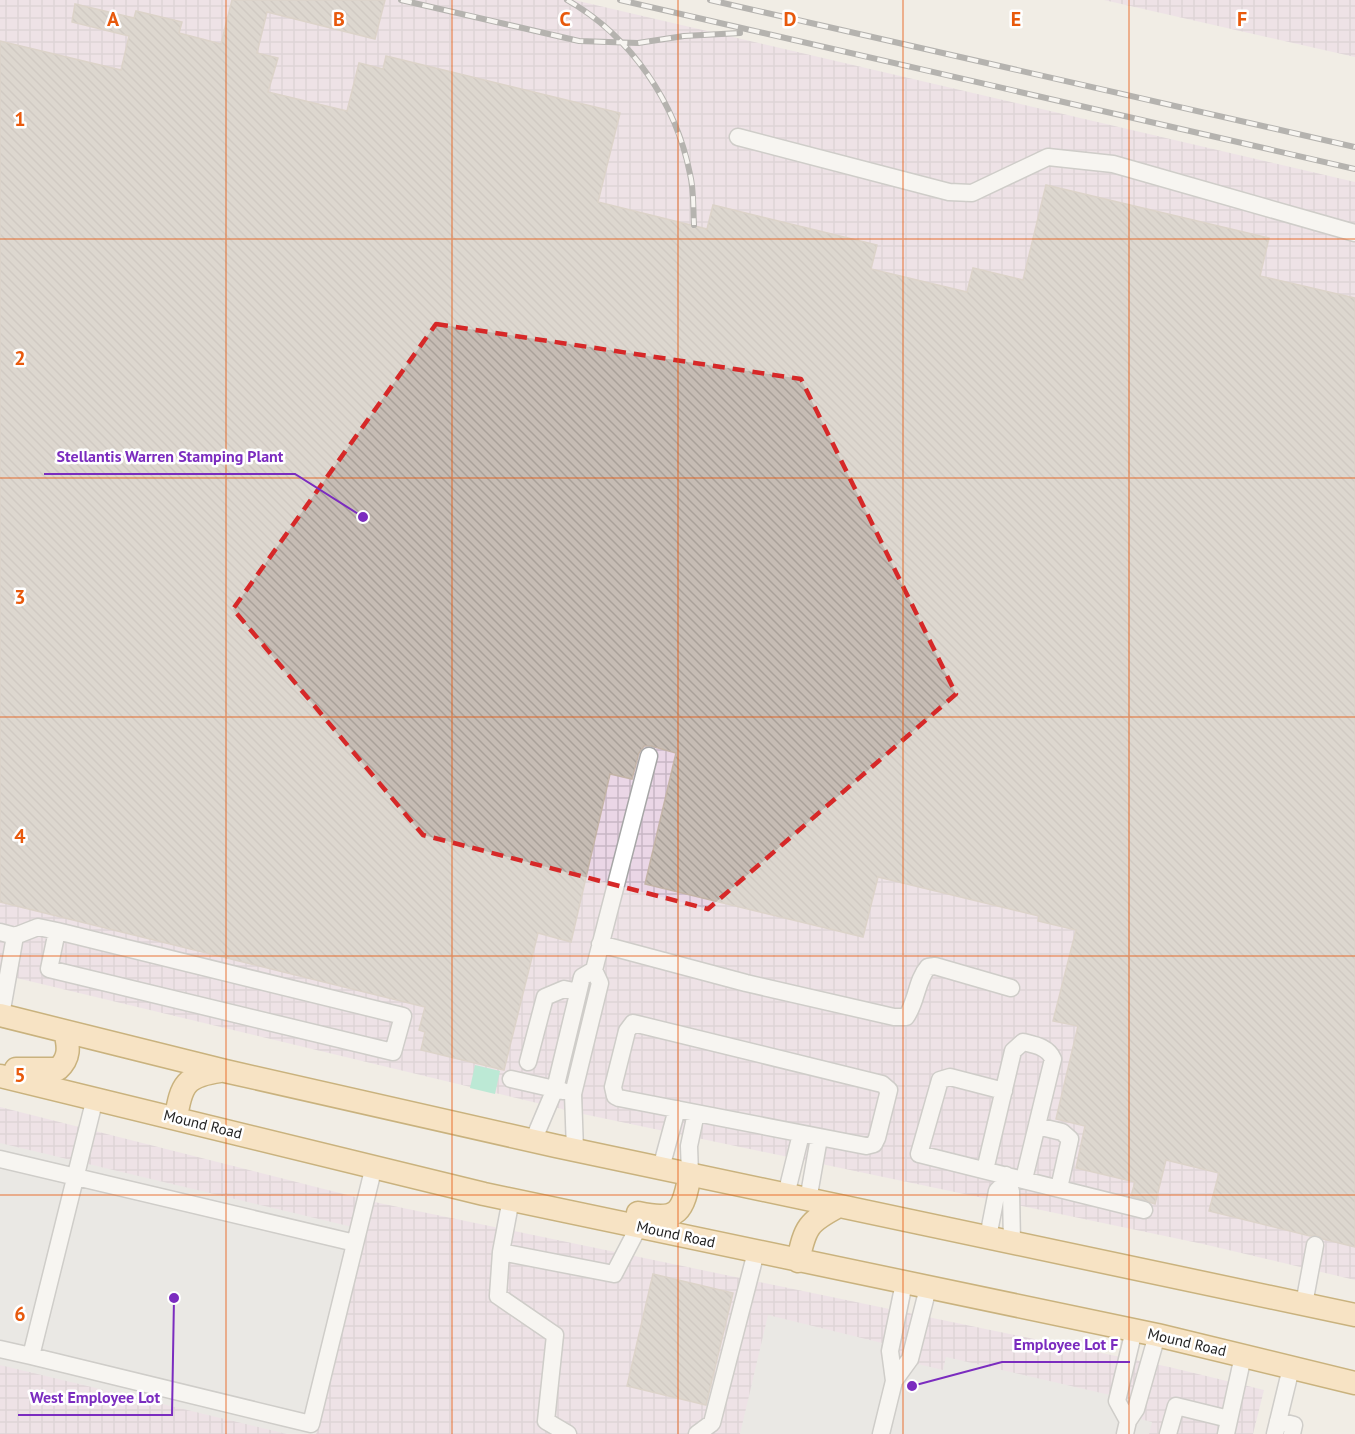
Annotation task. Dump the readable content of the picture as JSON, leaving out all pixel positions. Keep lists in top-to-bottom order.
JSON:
{
  "streets": {
    "main road": ["Mound Road"]
  },
  "places": ["Stellantis Warren Stamping Plant", "West Employee Lot", "Employee Lot F"],
  "grid": {
    "columns": [
      "A",
      "B",
      "C",
      "D",
      "E",
      "F"
    ],
    "rows": [
      "1",
      "2",
      "3",
      "4",
      "5",
      "6"
    ]
  }
}
